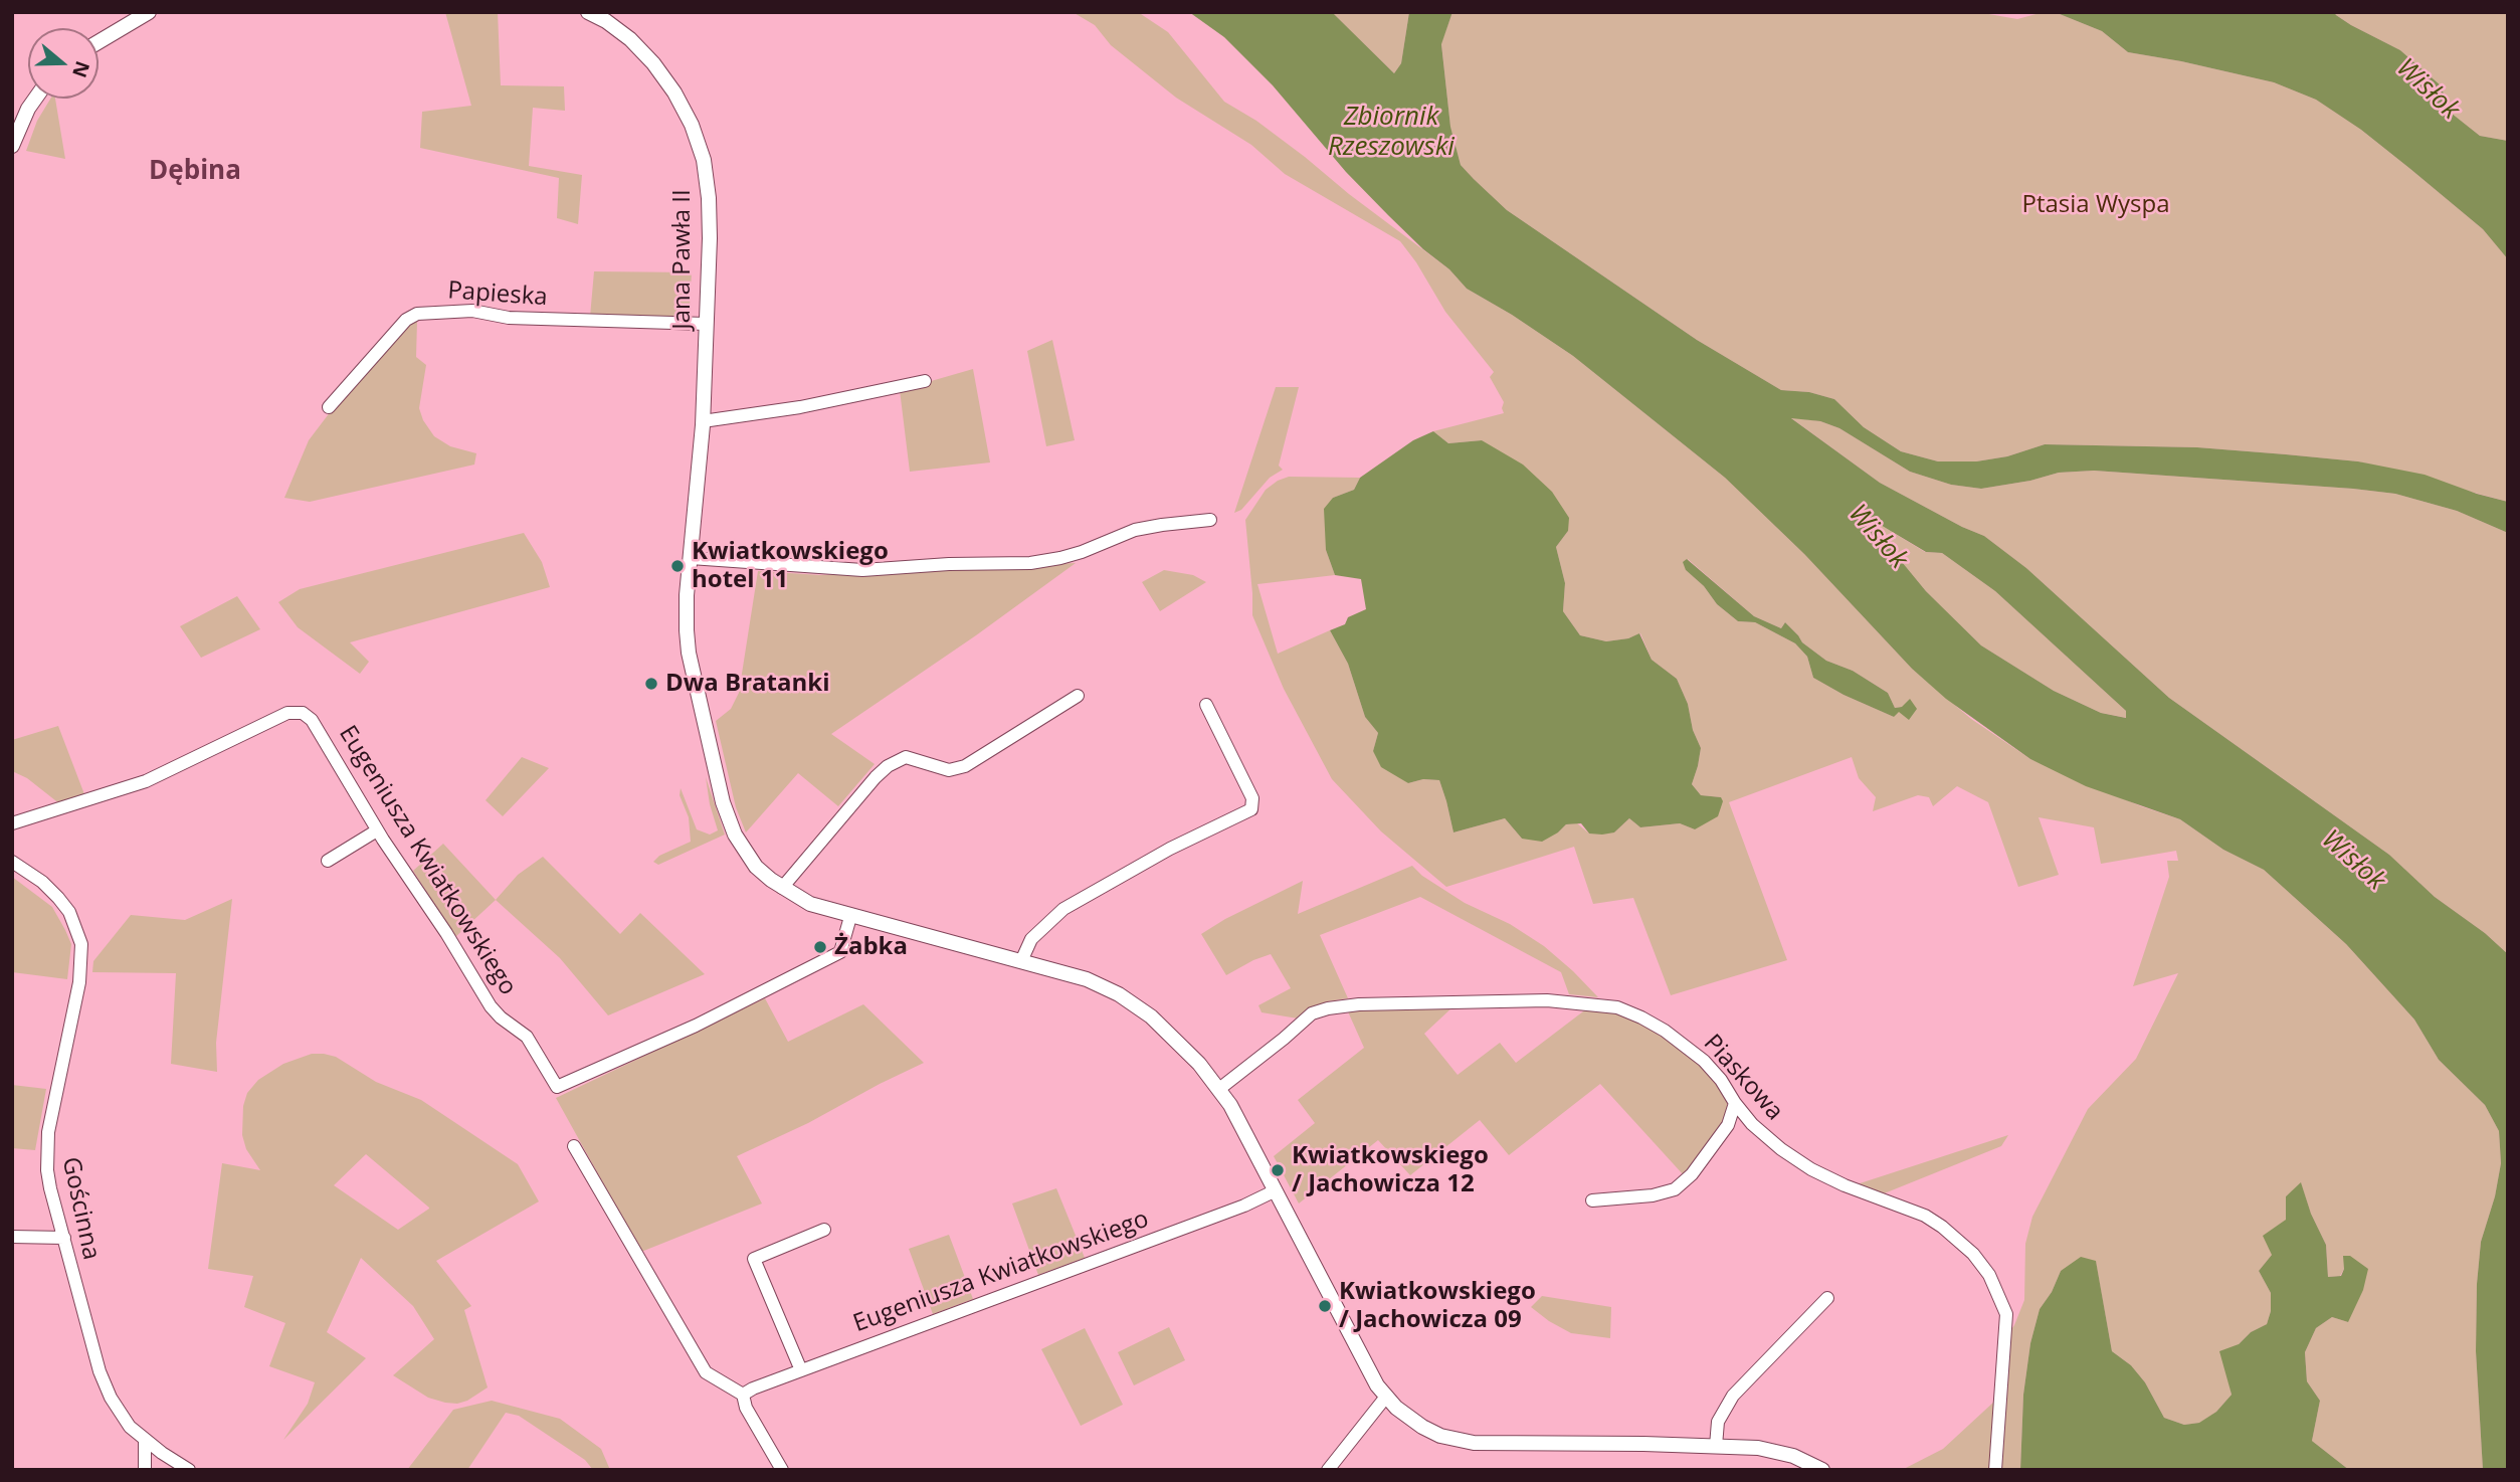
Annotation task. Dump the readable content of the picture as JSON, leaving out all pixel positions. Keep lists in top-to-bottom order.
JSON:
{
  "streets": {
    "street": [
      "Jana Pawła II",
      "Papieska",
      "Eugeniusza Kwiatkowskiego",
      "Piaskowa",
      "Gościnna"
    ]
  },
  "crossings": [
    ["Jana Pawła II", "Papieska"]
  ],
  "districts": ["Dębina"],
  "water": ["Wisłok", "Zbiornik Rzeszowski"],
  "parks": ["Ptasia Wyspa"],
  "places": [
    "Kwiatkowskiego hotel 11",
    "Dwa Bratanki",
    "Żabka",
    "Kwiatkowskiego / Jachowicza 12",
    "Kwiatkowskiego / Jachowicza 09"
  ],
  "north": "right"
}
